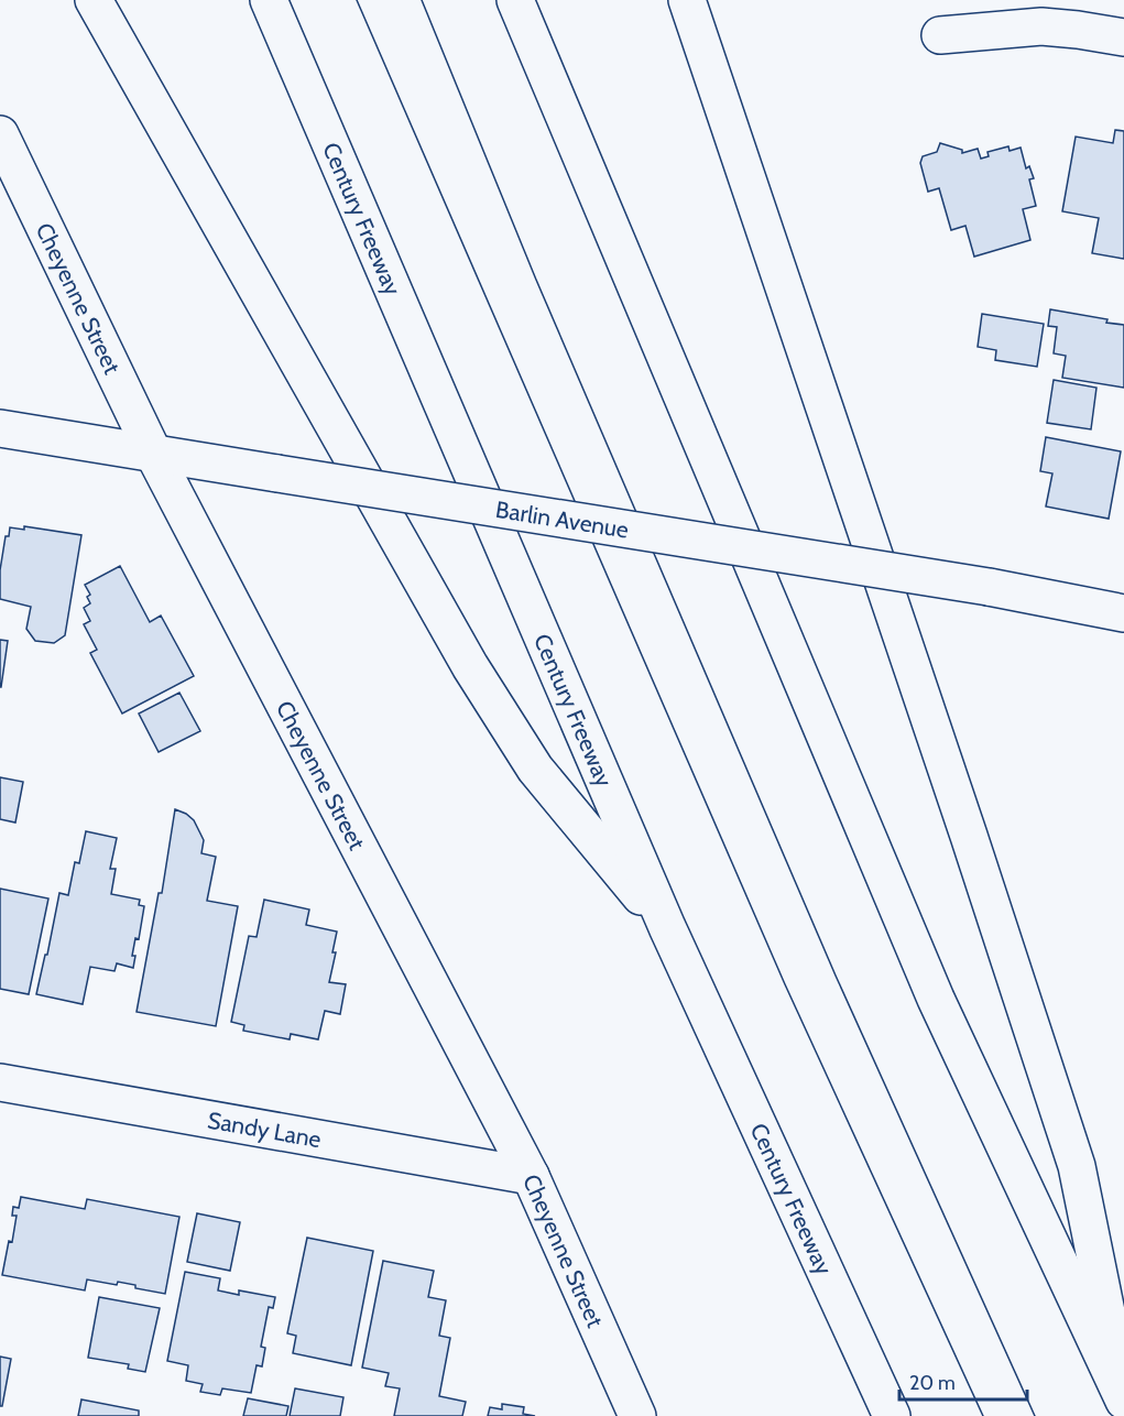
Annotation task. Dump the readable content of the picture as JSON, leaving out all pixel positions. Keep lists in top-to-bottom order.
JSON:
{
  "streets": {
    "main road": [
      "Century Freeway",
      "Cheyenne Street",
      "Barlin Avenue",
      "Sandy Lane"
    ]
  },
  "crossings": [
    ["Cheyenne Street", "Barlin Avenue"],
    ["Cheyenne Street", "Sandy Lane"]
  ],
  "scale_bar": "20 m"
}
